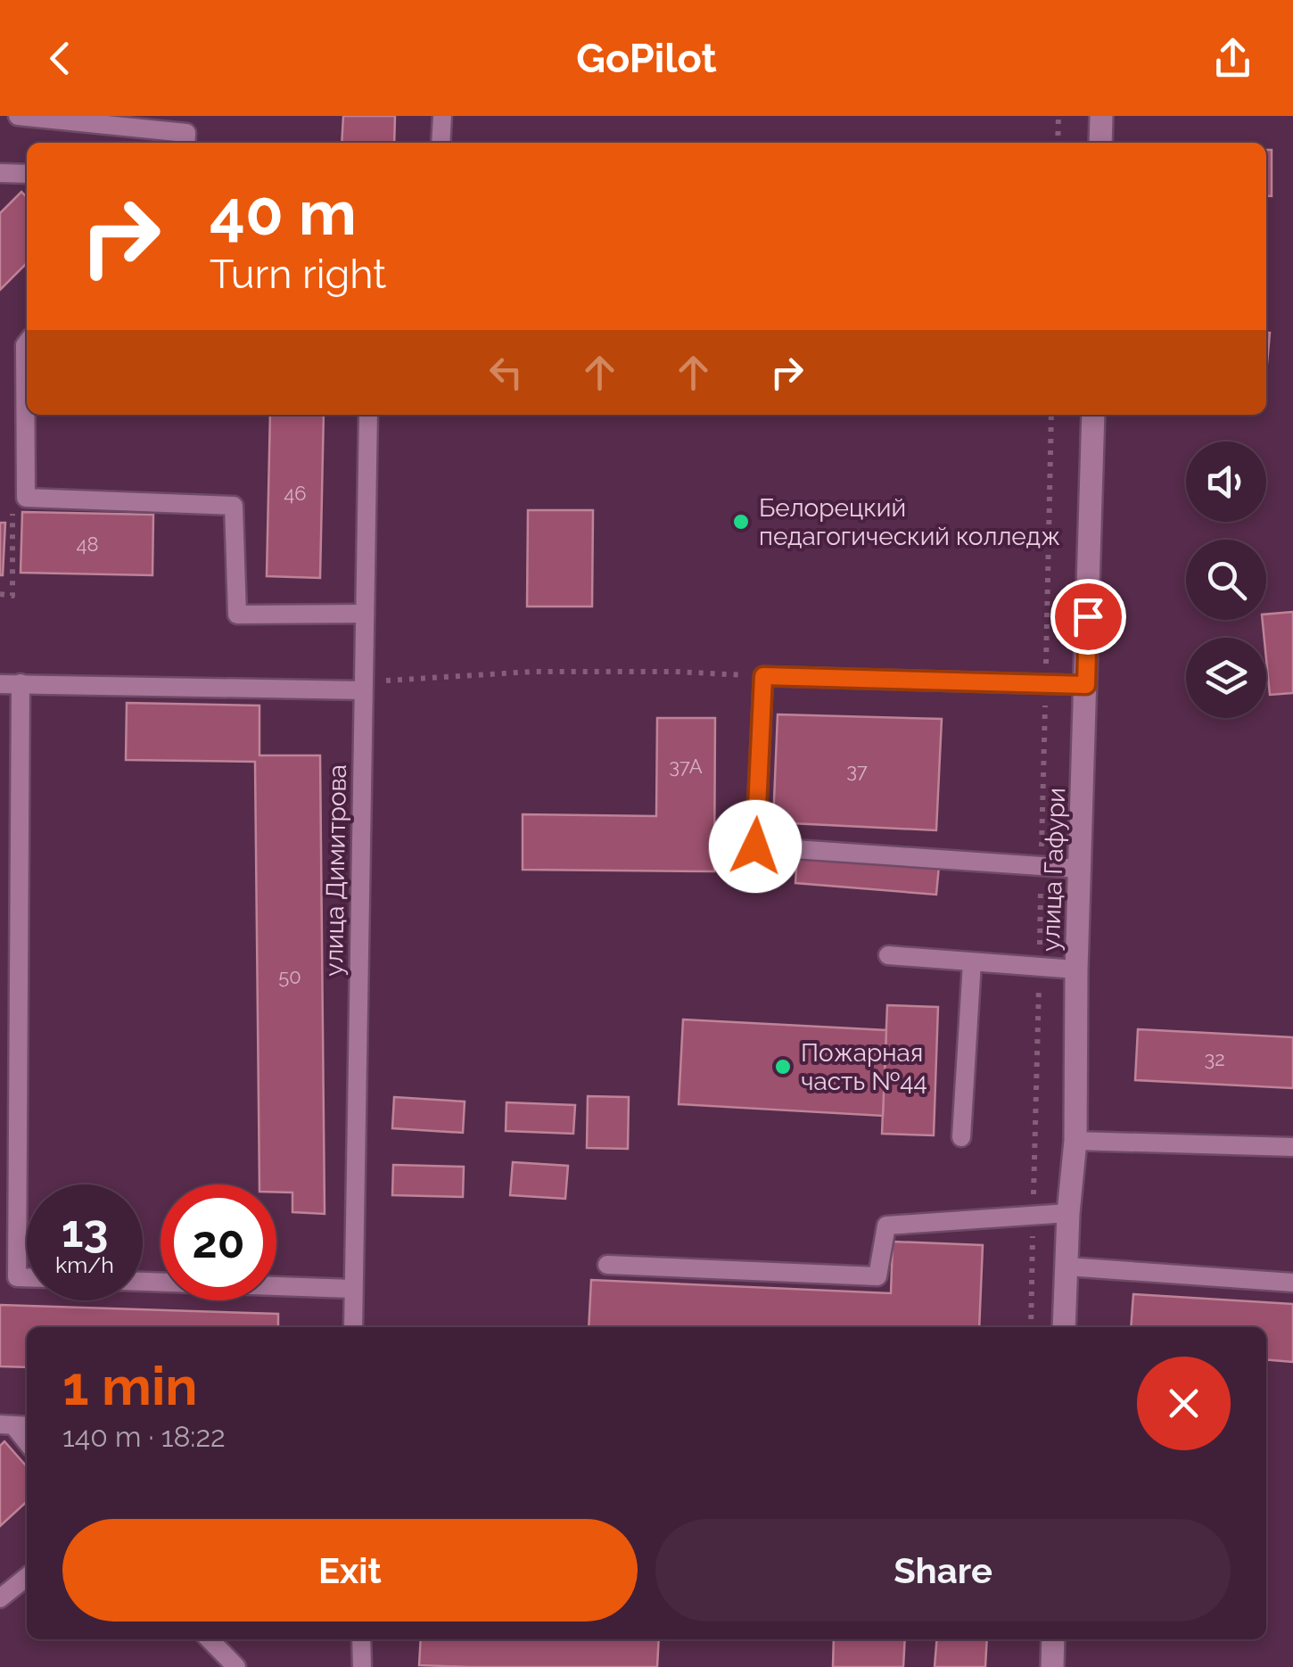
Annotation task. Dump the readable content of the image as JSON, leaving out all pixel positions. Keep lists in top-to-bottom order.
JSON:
{
  "streets": {
    "street": ["улица Гафури"],
    "lane": ["улица Димитрова"]
  },
  "places": ["Белорецкий педагогический колледж", "Пожарная часть №44"],
  "house_numbers": [
    "46",
    "48",
    "37А",
    "37",
    "50",
    "32"
  ],
  "page": {
    "header": "GoPilot",
    "turn": ["40 m", "Turn right"],
    "speed": "13 km/h",
    "limit": "20",
    "heading": ["1 min", "140 m · 18:22"],
    "buttons": ["Exit", "Share"]
  }
}
